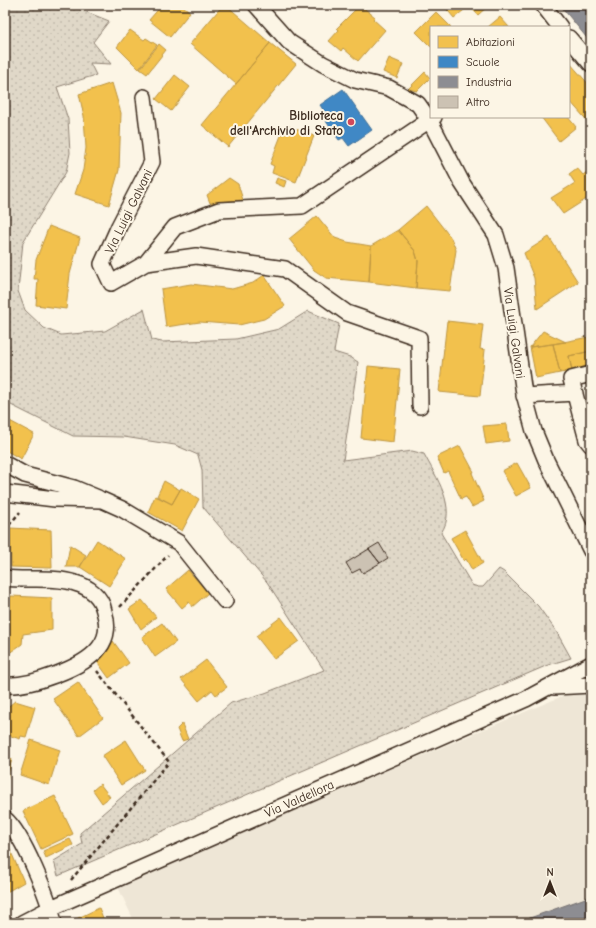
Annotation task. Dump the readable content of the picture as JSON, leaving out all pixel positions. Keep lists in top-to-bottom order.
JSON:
{
  "streets": {
    "street": ["Via Luigi Galvani", "Via Valdellora"]
  },
  "places": ["Biblioteca dell'Archivio di Stato"],
  "legend": [
    "Abitazioni",
    "Scuole",
    "Industria",
    "Altro"
  ],
  "north": "top"
}
